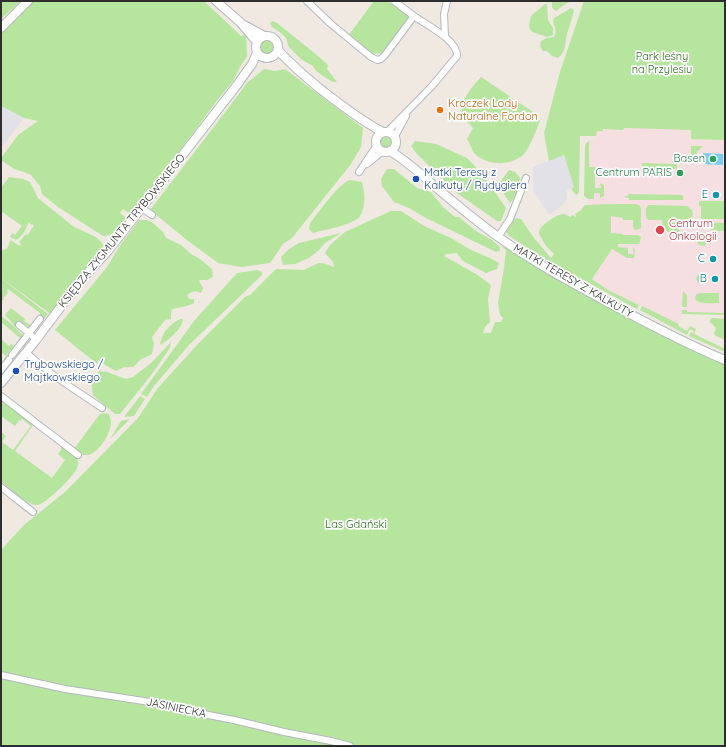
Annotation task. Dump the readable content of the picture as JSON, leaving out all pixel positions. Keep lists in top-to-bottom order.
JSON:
{
  "streets": {
    "street": ["KSIĘDZA ZYGMUNTA TRYBOWSKIEGO", "MATKI TERESY Z KALKUTY", "JASINIECKA"]
  },
  "crossings": [
    ["KSIĘDZA ZYGMUNTA TRYBOWSKIEGO", "MATKI TERESY Z KALKUTY"]
  ],
  "parks": ["Park leśny na Przylesiu", "Las Gdański"],
  "places": [
    "Kroczek Lody Naturalne Fordon",
    "Basen",
    "Centrum PARIS",
    "Matki Teresy z Kalkuty / Rydygiera",
    "E",
    "Centrum Onkologii",
    "C",
    "B",
    "Trybowskiego / Majtkowskiego"
  ]
}
